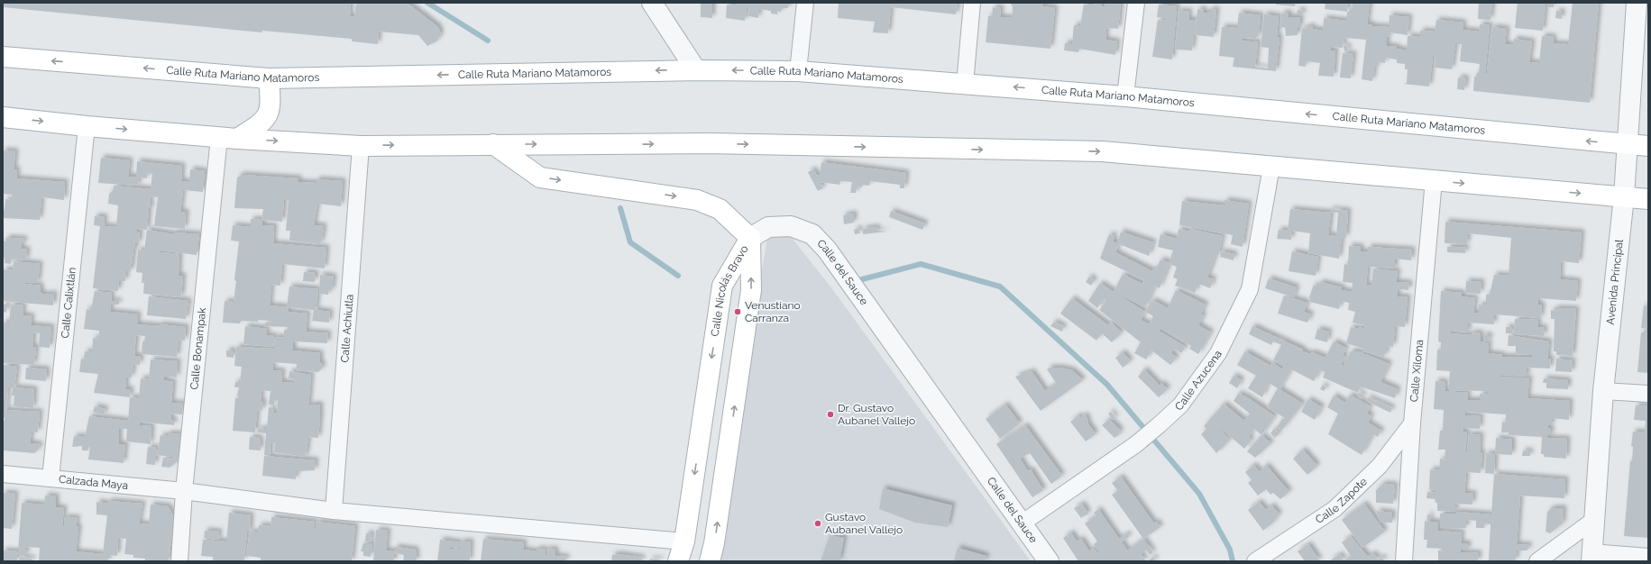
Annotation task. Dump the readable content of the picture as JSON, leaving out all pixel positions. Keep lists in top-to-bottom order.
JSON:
{
  "streets": {
    "main road": ["Calle Ruta Mariano Matamoros", "Calle Nicolás Bravo"],
    "street": [
      "Calle del Sauce",
      "Avenida Principal",
      "Calle Calixtlán",
      "Calle Achiutla",
      "Calle Bonampak",
      "Calle Xiloma",
      "Calle Azucena",
      "Calzada Maya",
      "Calle Zapote"
    ]
  },
  "crossings": [
    ["Calle Ruta Mariano Matamoros", "Avenida Principal"],
    ["Calle del Sauce", "Calle Nicolás Bravo"],
    ["Calle del Sauce", "Calle Azucena"],
    ["Calle Nicolás Bravo", "Calzada Maya"],
    ["Calle Calixtlán", "Calzada Maya"],
    ["Calle Achiutla", "Calzada Maya"],
    ["Calle Bonampak", "Calzada Maya"],
    ["Calle Xiloma", "Calle Zapote"]
  ],
  "places": ["Venustiano Carranza", "Dr. Gustavo Aubanel Vallejo", "Gustavo Aubanel Vallejo"]
}
